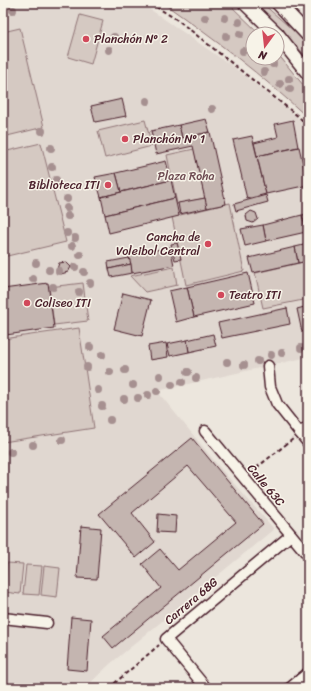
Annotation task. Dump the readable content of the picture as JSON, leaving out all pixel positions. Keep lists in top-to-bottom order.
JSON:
{
  "streets": {
    "street": ["Calle 63C", "Carrera 68G"]
  },
  "crossings": [
    ["Calle 63C", "Carrera 68G"]
  ],
  "parks": ["Plaza Roha"],
  "places": [
    "Planchón Nº 2",
    "Planchón Nº 1",
    "Biblioteca ITI",
    "Cancha de Voleibol Central",
    "Teatro ITI",
    "Coliseo ITI"
  ],
  "north": "bottom"
}
